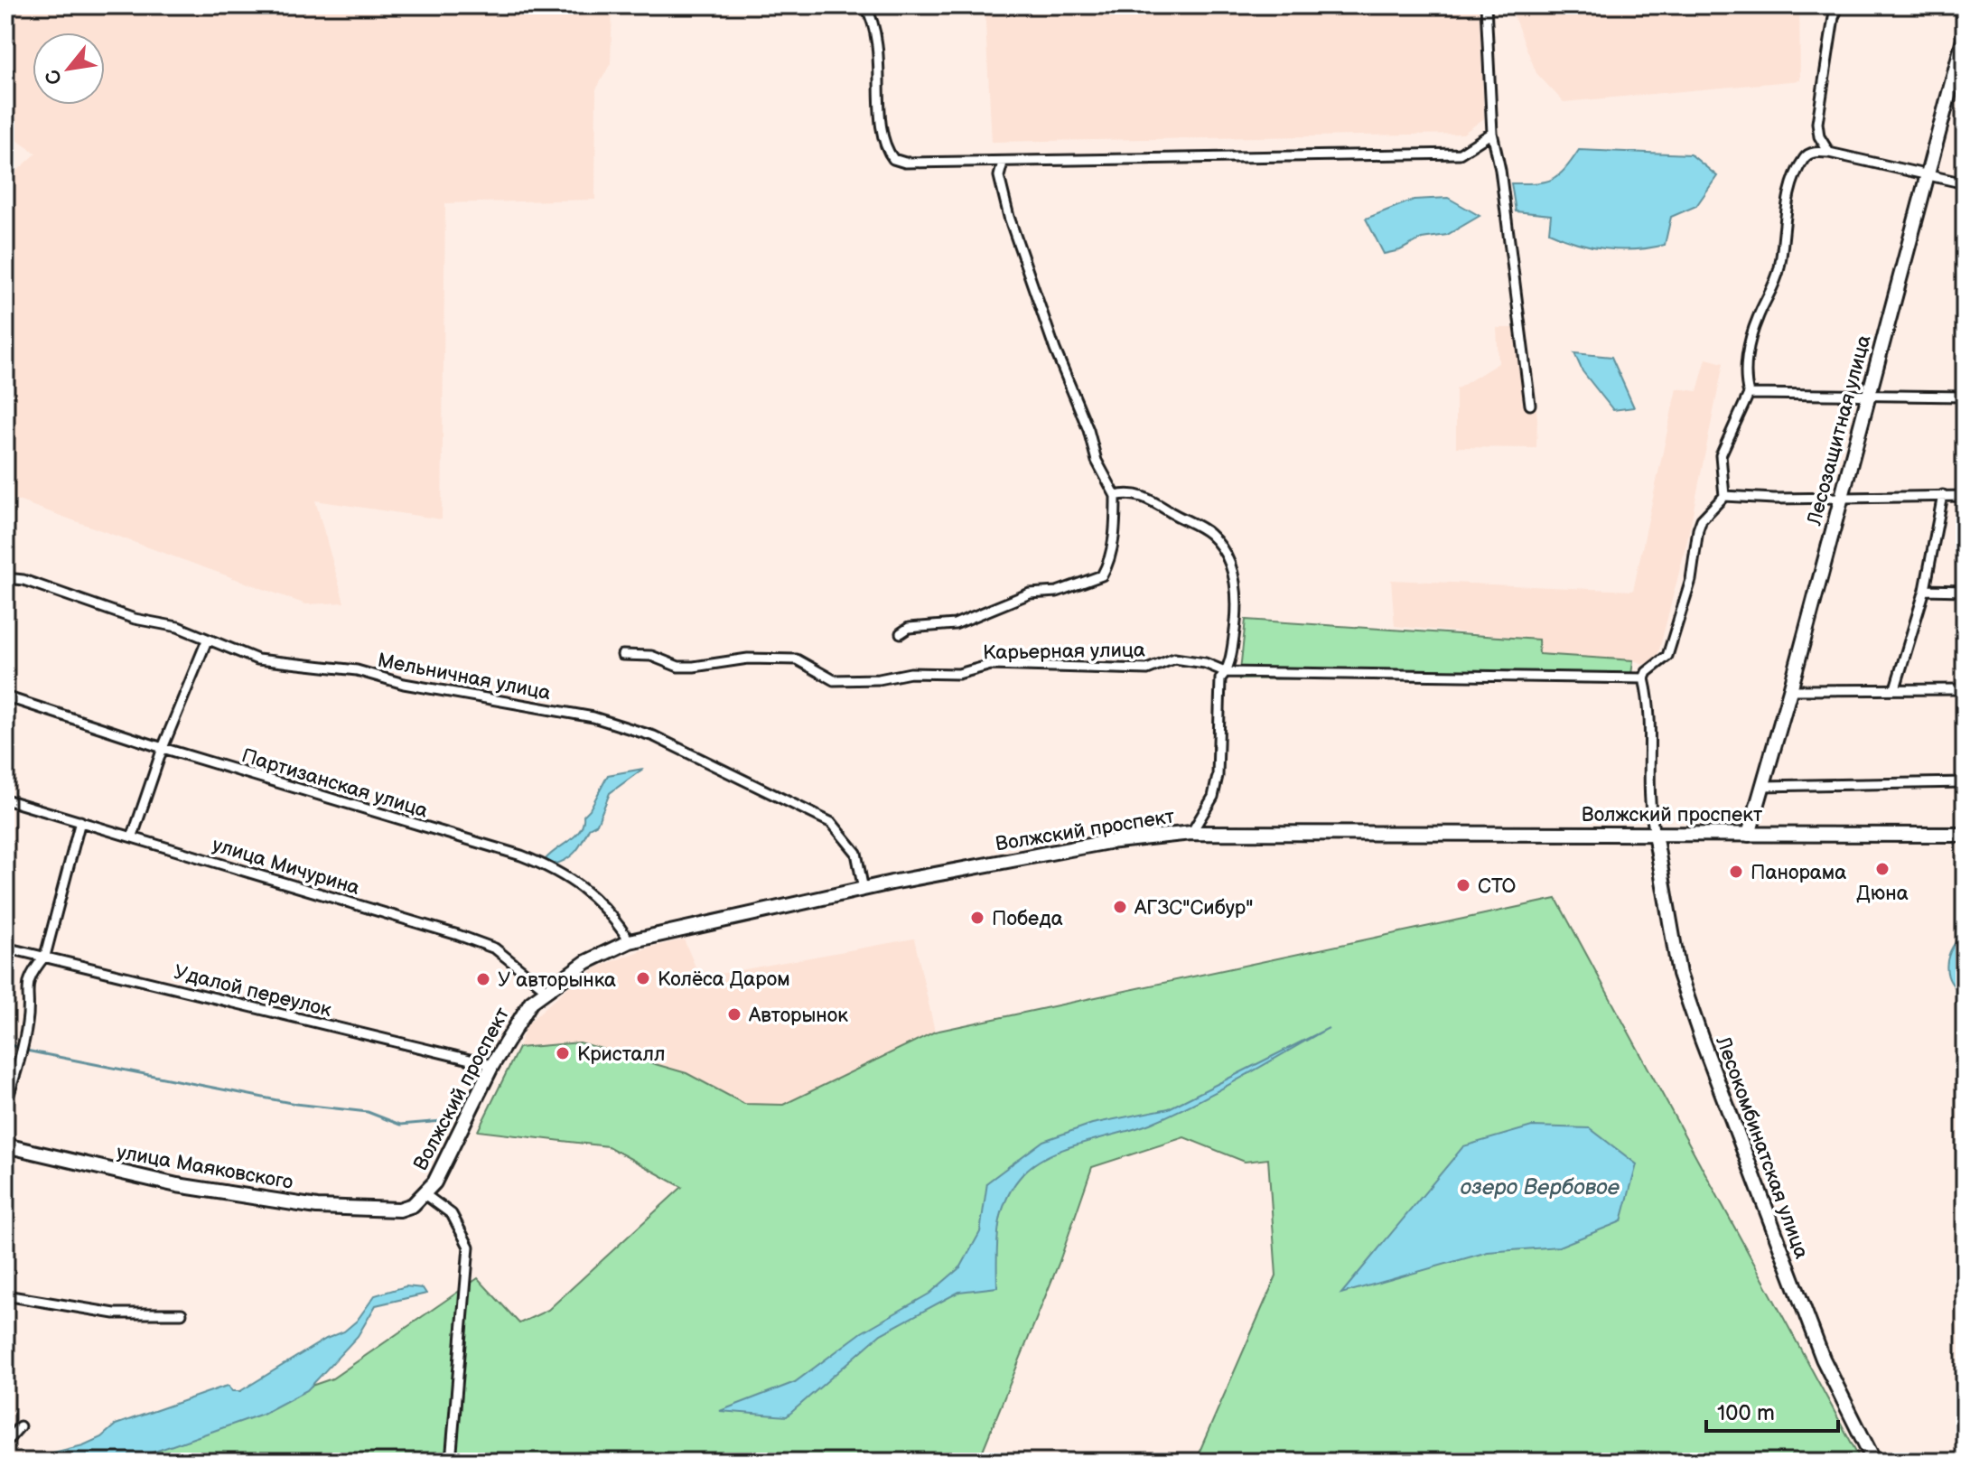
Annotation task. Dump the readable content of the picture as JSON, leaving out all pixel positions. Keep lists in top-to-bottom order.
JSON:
{
  "streets": {
    "main road": [
      "Лесозащитная улица",
      "Волжский проспект",
      "Лесокомбинатская улица",
      "улица Маяковского"
    ],
    "street": [
      "Карьерная улица",
      "Мельничная улица",
      "Партизанская улица",
      "улица Мичурина",
      "Удалой переулок"
    ]
  },
  "crossings": [
    ["Лесозащитная улица", "Волжский проспект"],
    ["Мельничная улица", "Волжский проспект"],
    ["Партизанская улица", "Волжский проспект"],
    ["Волжский проспект", "улица Мичурина"],
    ["Волжский проспект", "Удалой переулок"],
    ["Волжский проспект", "Лесокомбинатская улица"],
    ["Волжский проспект", "улица Маяковского"]
  ],
  "water": ["озеро Вербовое"],
  "places": [
    "Дюна",
    "Панорама",
    "СТО",
    "АГЗС\"Сибур\"",
    "Победа",
    "Колёса Даром",
    "У авторынка",
    "Авторынок",
    "Кристалл"
  ],
  "scale_bar": "100 m",
  "north": "bottom left"
}
